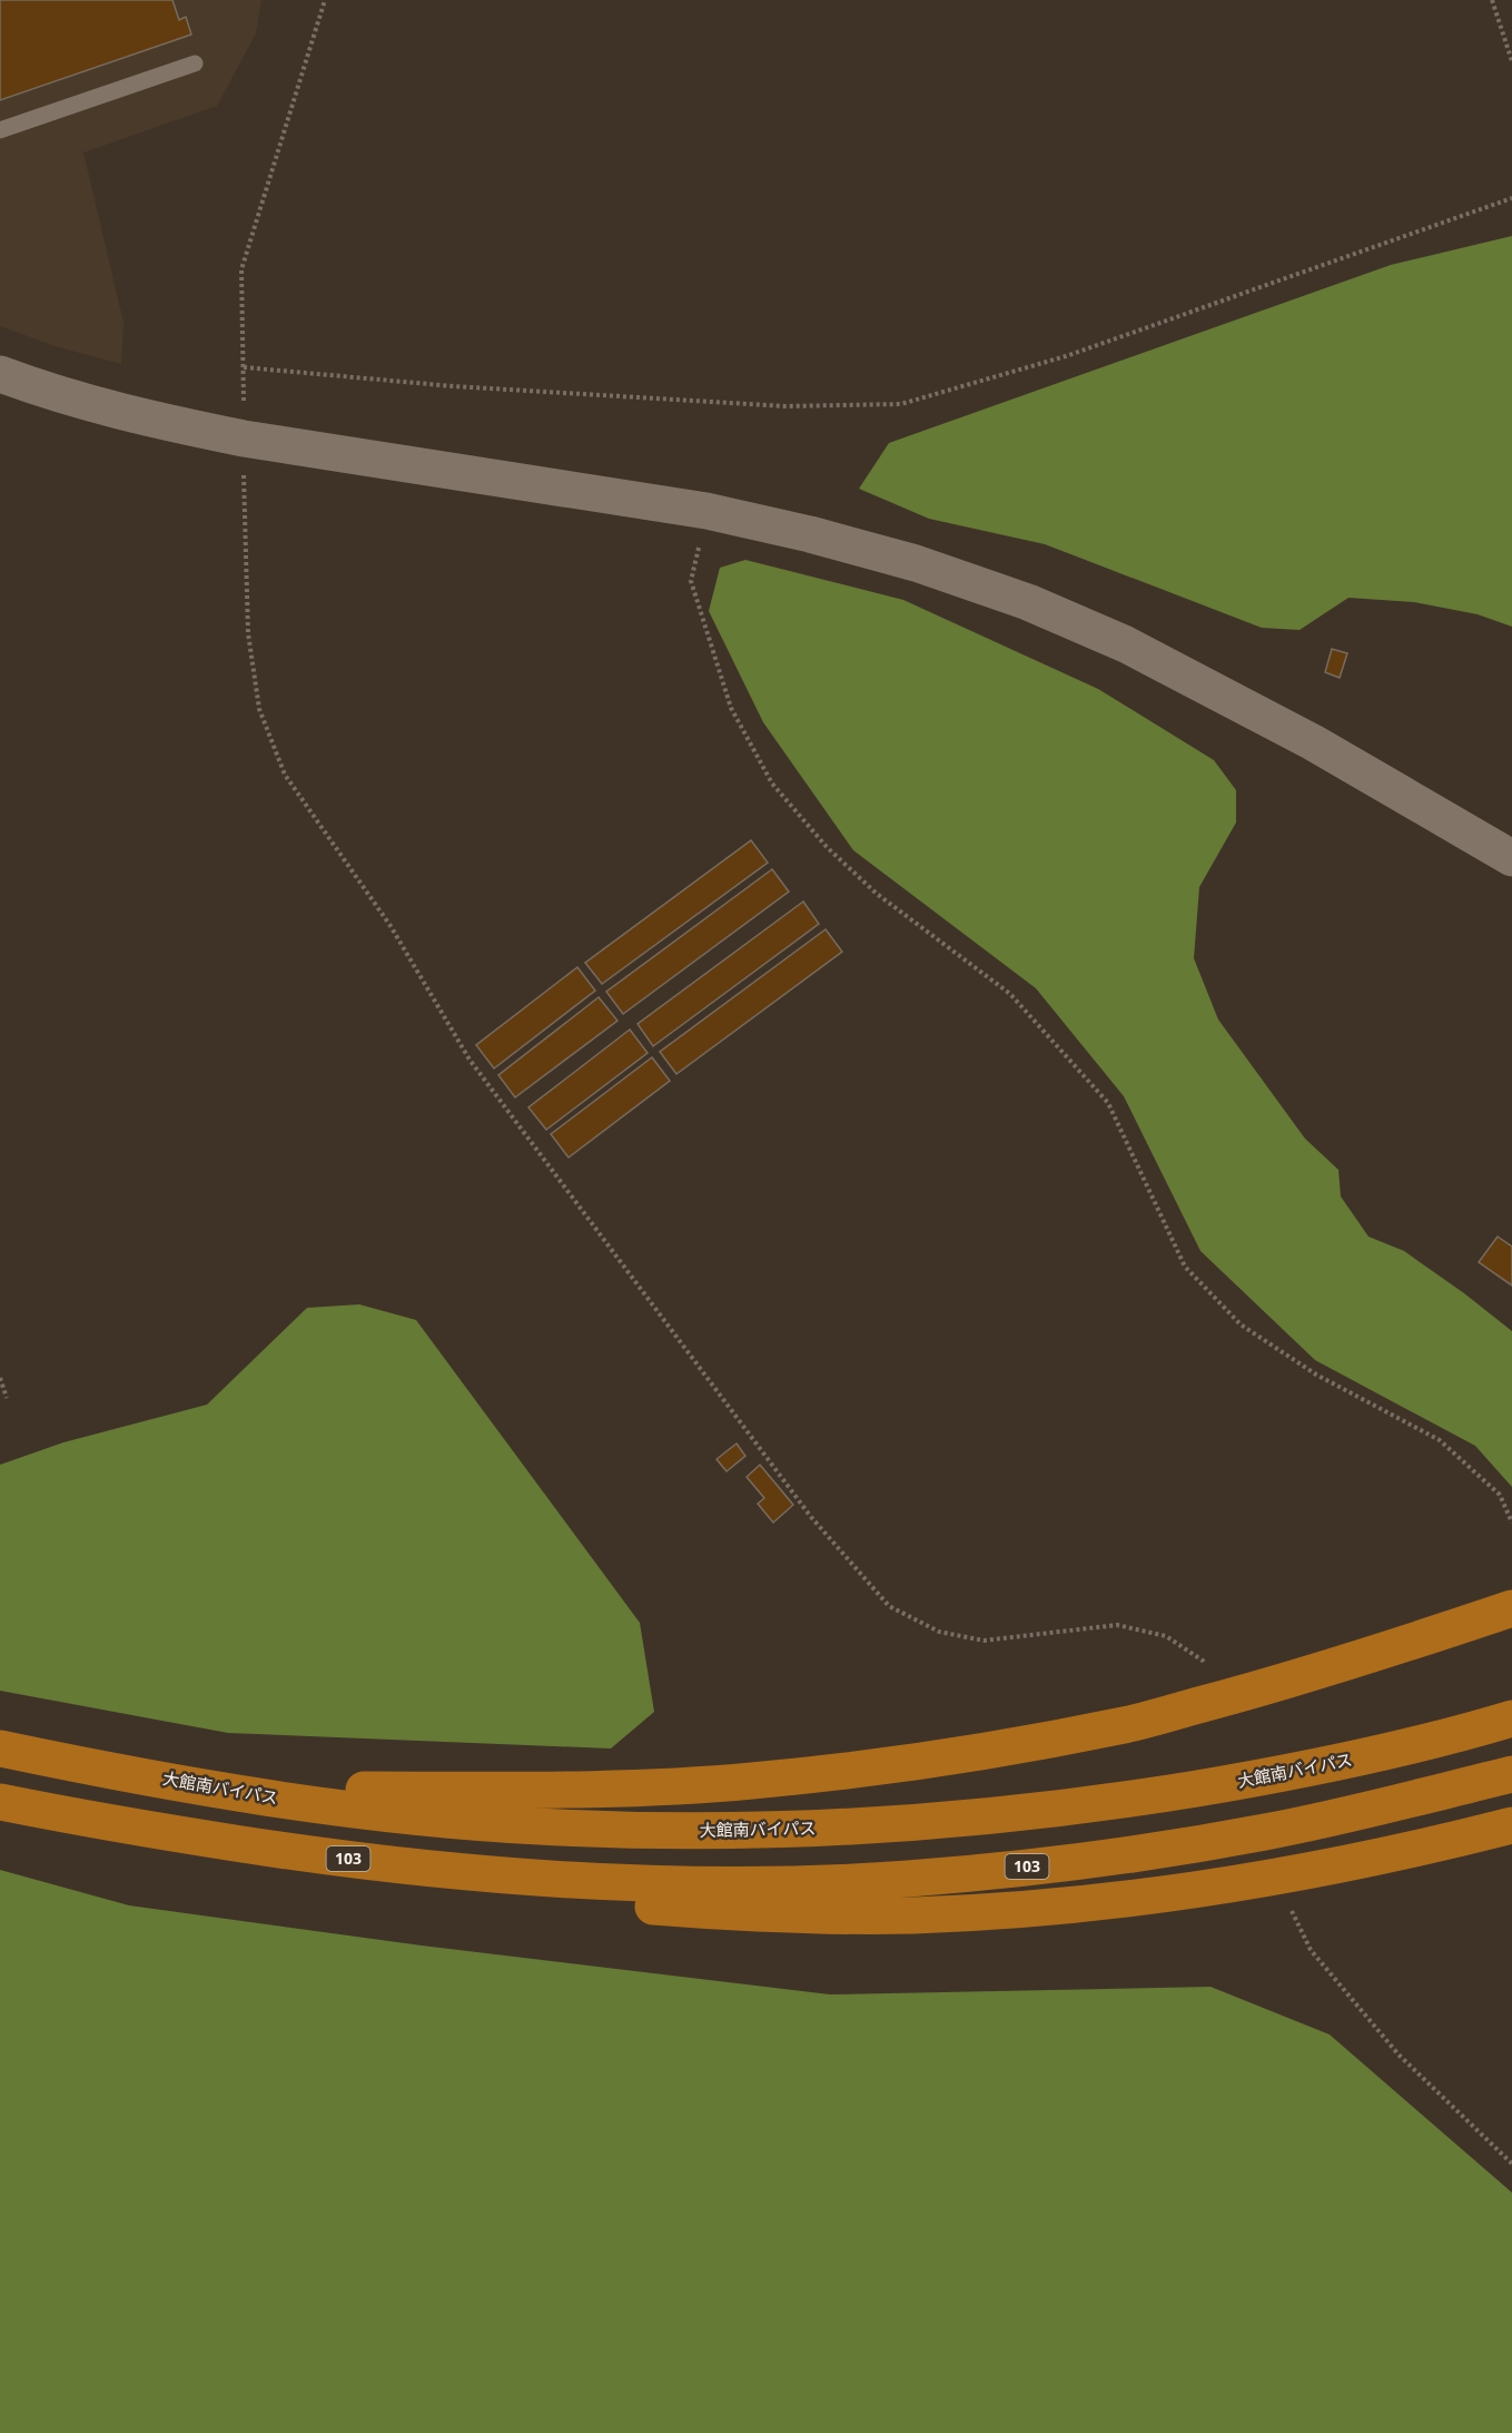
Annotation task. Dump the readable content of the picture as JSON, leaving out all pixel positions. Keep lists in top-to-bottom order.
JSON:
{
  "streets": {
    "highway": ["大館南バイパス", "103"]
  }
}
